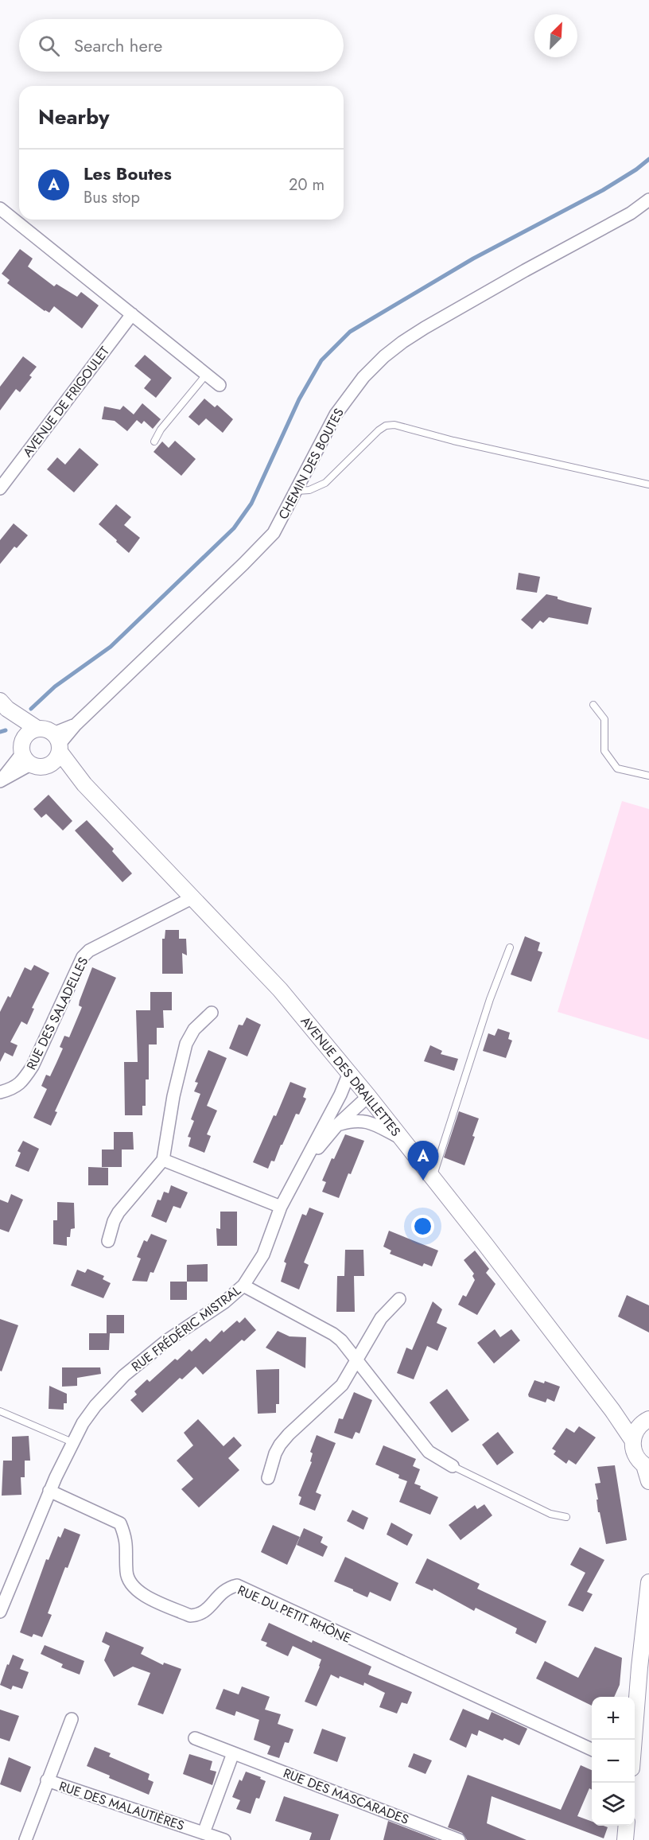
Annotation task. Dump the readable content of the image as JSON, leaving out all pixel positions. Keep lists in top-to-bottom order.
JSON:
{
  "streets": {
    "street": [
      "AVENUE DE FRIGOULET",
      "CHEMIN DES BOUTES",
      "RUE DES SALADELLES",
      "AVENUE DES DRAILLETTES",
      "RUE FRÉDÉRIC MISTRAL",
      "RUE DU PETIT RHÔNE",
      "RUE DES MASCARADES",
      "RUE DES MALAUTIÈRES"
    ]
  },
  "crossings": [
    ["CHEMIN DES BOUTES", "AVENUE DES DRAILLETTES"],
    ["RUE DES SALADELLES", "AVENUE DES DRAILLETTES"],
    ["AVENUE DES DRAILLETTES", "RUE FRÉDÉRIC MISTRAL"],
    ["RUE FRÉDÉRIC MISTRAL", "RUE DU PETIT RHÔNE"]
  ],
  "north": "top right",
  "page": {
    "search": "Search here",
    "heading": "Nearby",
    "list": [
      {
        "mark": "A",
        "name": "Les Boutes",
        "note": "Bus stop",
        "value": "20 m"
      }
    ],
    "pins": "A",
    "map_buttons": ["+", "−"]
  }
}
